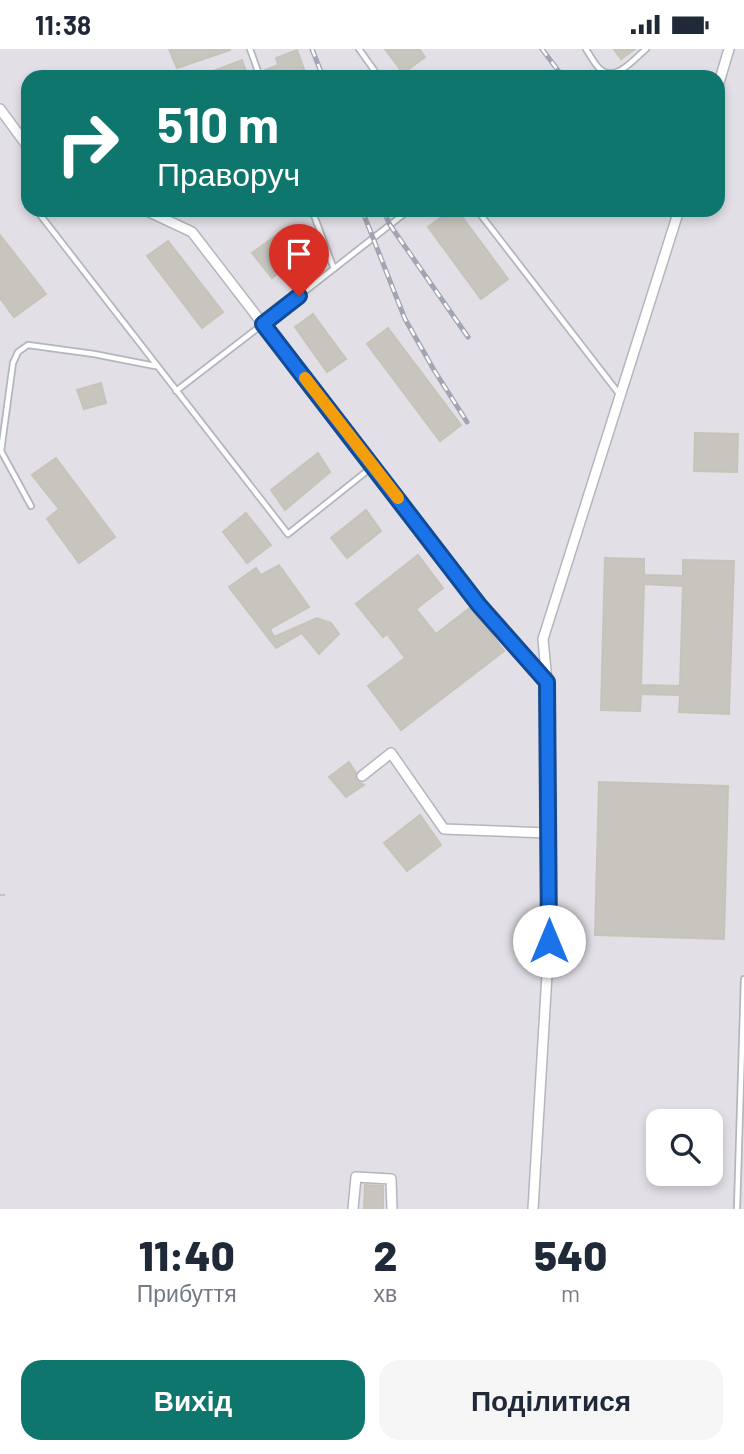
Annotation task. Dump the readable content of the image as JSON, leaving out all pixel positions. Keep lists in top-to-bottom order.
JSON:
{
  "page": {
    "status": "11:38",
    "turn": ["510 m", "Праворуч"],
    "eta": [
      "11:40",
      "Прибуття",
      "2",
      "хв",
      "540",
      "m"
    ],
    "buttons": ["Вихід", "Поділитися"]
  }
}
